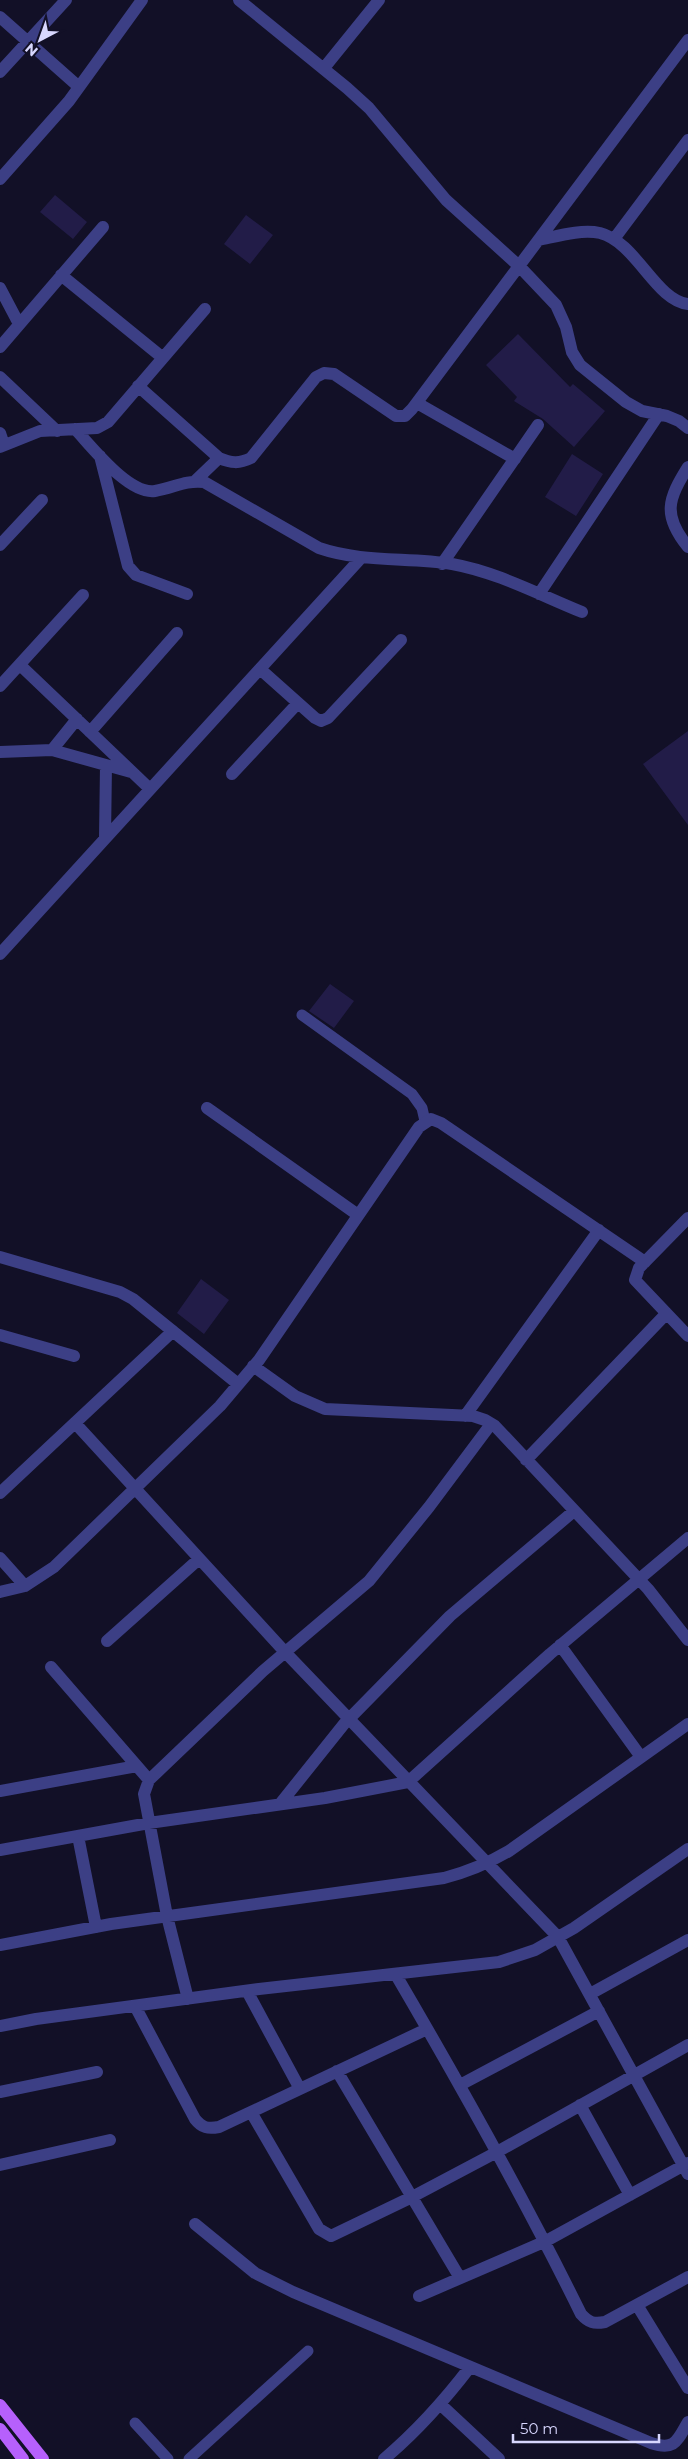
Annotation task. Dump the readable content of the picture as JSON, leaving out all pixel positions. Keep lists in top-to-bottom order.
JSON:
{
  "scale_bar": "50 m",
  "north": "bottom left"
}
